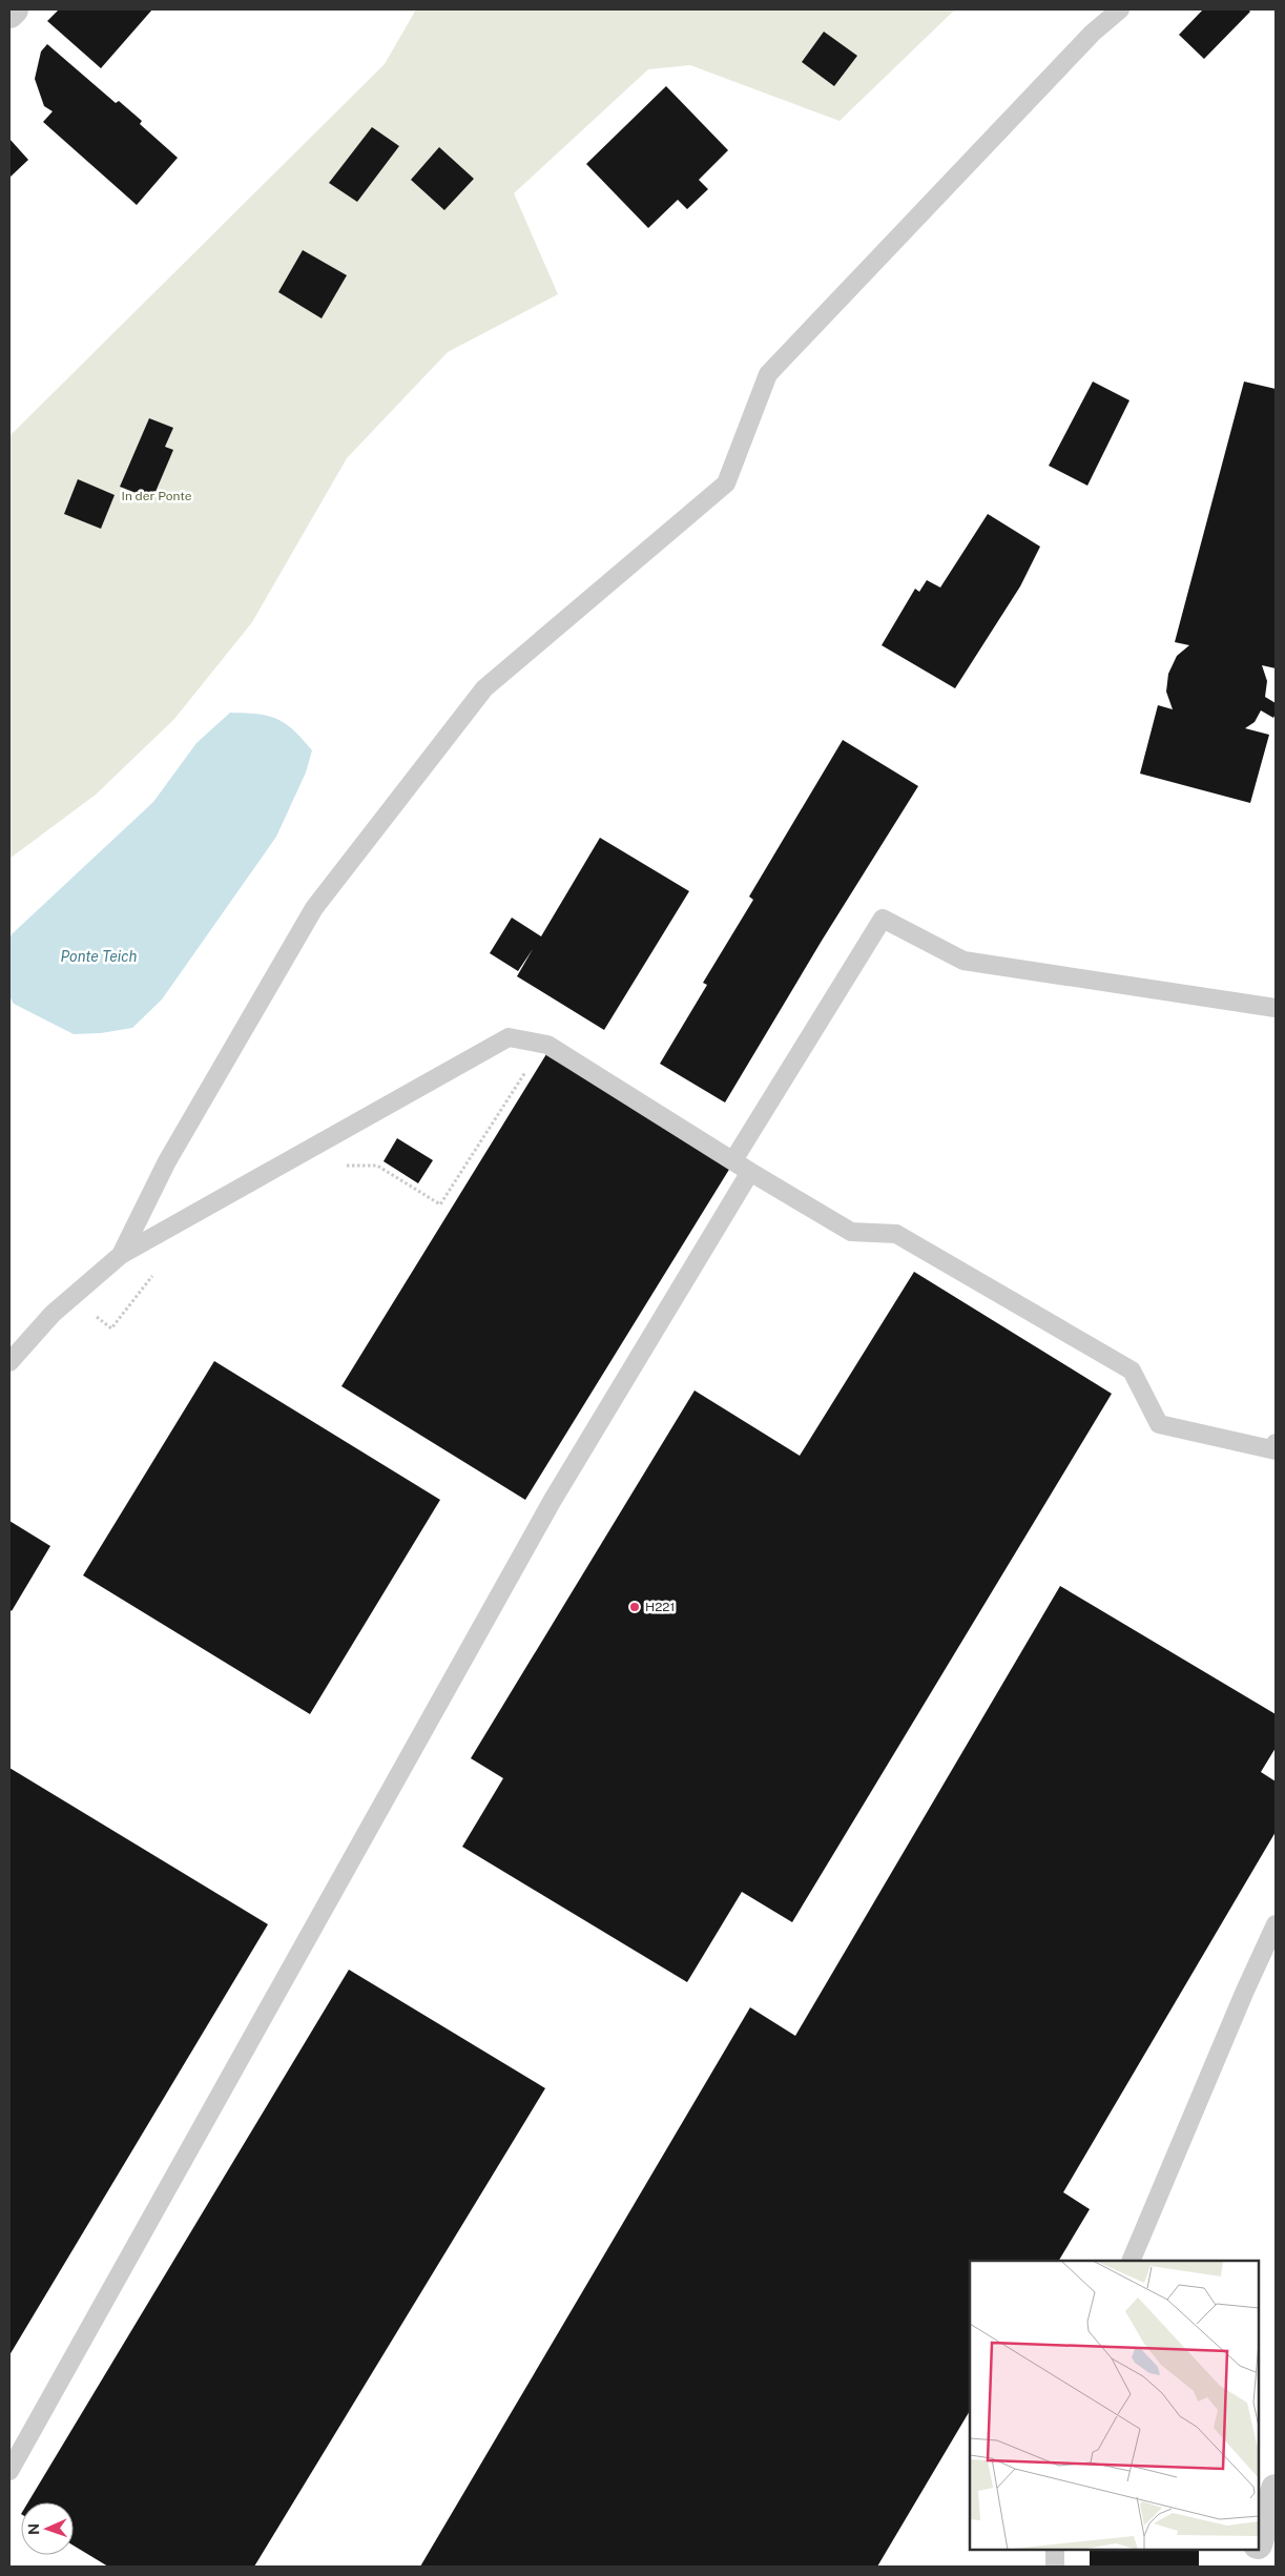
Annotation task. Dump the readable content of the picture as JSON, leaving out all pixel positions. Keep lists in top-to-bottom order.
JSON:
{
  "water": ["Ponte Teich"],
  "parks": ["In der Ponte"],
  "places": ["H221"],
  "north": "left"
}
